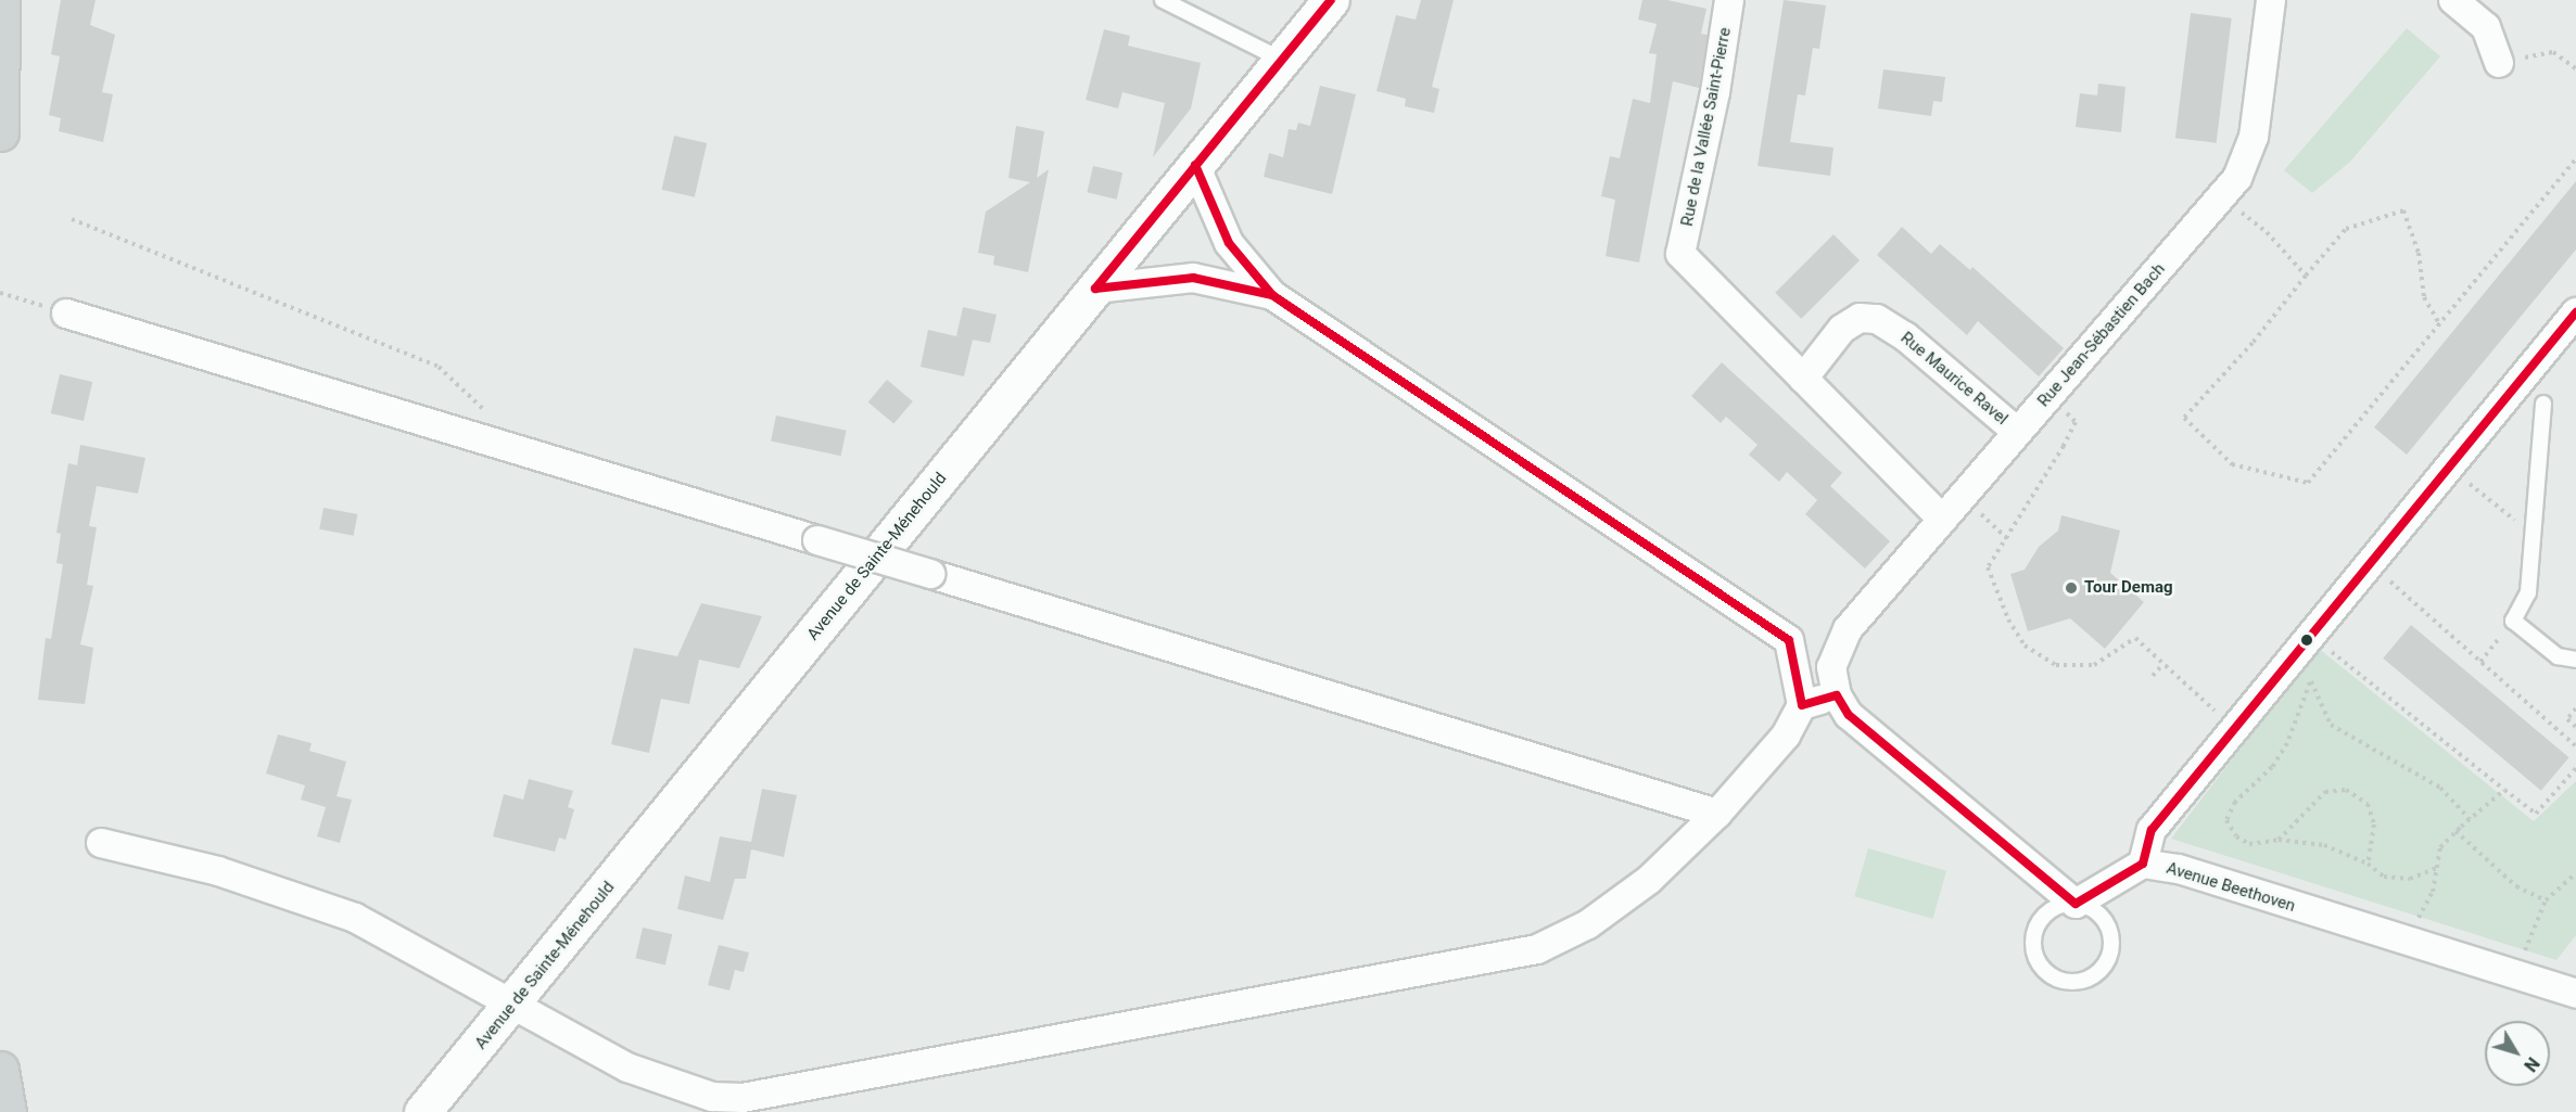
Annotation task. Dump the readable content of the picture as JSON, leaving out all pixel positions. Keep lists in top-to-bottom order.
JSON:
{
  "streets": {
    "main road": ["Avenue de Sainte-Ménehould"],
    "street": [
      "Rue de la Vallée Saint-Pierre",
      "Rue Jean-Sébastien Bach",
      "Rue Maurice Ravel",
      "Avenue Beethoven"
    ]
  },
  "crossings": [
    ["Rue de la Vallée Saint-Pierre", "Rue Maurice Ravel"],
    ["Rue Jean-Sébastien Bach", "Rue Maurice Ravel"]
  ],
  "places": ["Tour Demag"],
  "north": "bottom right"
}
